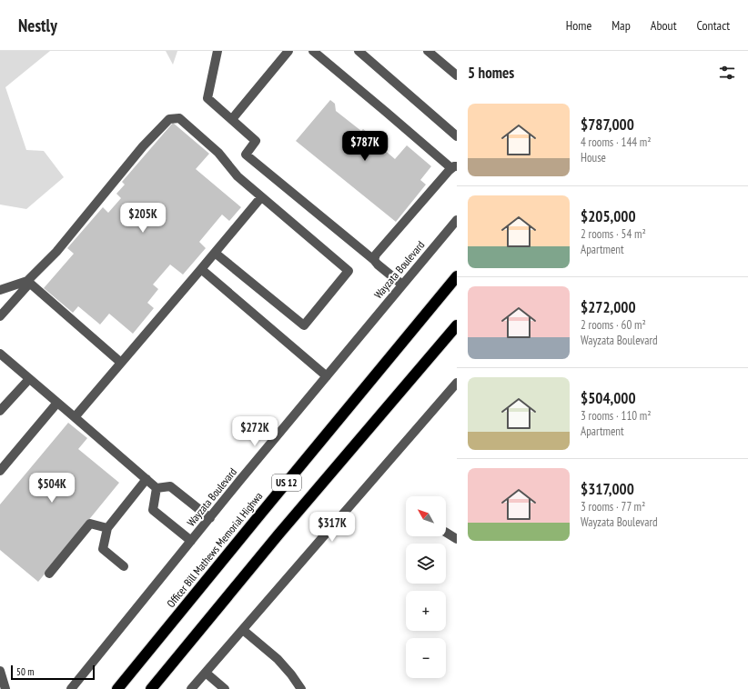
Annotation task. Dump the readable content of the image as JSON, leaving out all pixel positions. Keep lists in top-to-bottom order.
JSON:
{
  "streets": {
    "highway": ["US 12", "Officer Bill Mathews Memorial Highwa"],
    "street": ["Wayzata Boulevard"]
  },
  "scale_bar": "50 m",
  "north": "top left",
  "page": {
    "header": "Nestly",
    "nav": [
      "Home",
      "Map",
      "About",
      "Contact"
    ],
    "heading": "5 homes",
    "list": [
      {
        "name": "$787,000",
        "note": "4 rooms · 144 m² · House"
      },
      {
        "name": "$205,000",
        "note": "2 rooms · 54 m² · Apartment"
      },
      {
        "name": "$272,000",
        "note": "2 rooms · 60 m² · Wayzata Boulevard"
      },
      {
        "name": "$504,000",
        "note": "3 rooms · 110 m² · Apartment"
      },
      {
        "name": "$317,000",
        "note": "3 rooms · 77 m² · Wayzata Boulevard"
      }
    ],
    "price": [
      "$787K",
      "$205K",
      "$272K",
      "$504K",
      "$317K"
    ],
    "map_buttons": ["+", "−"],
    "scale": "50 m"
  }
}
